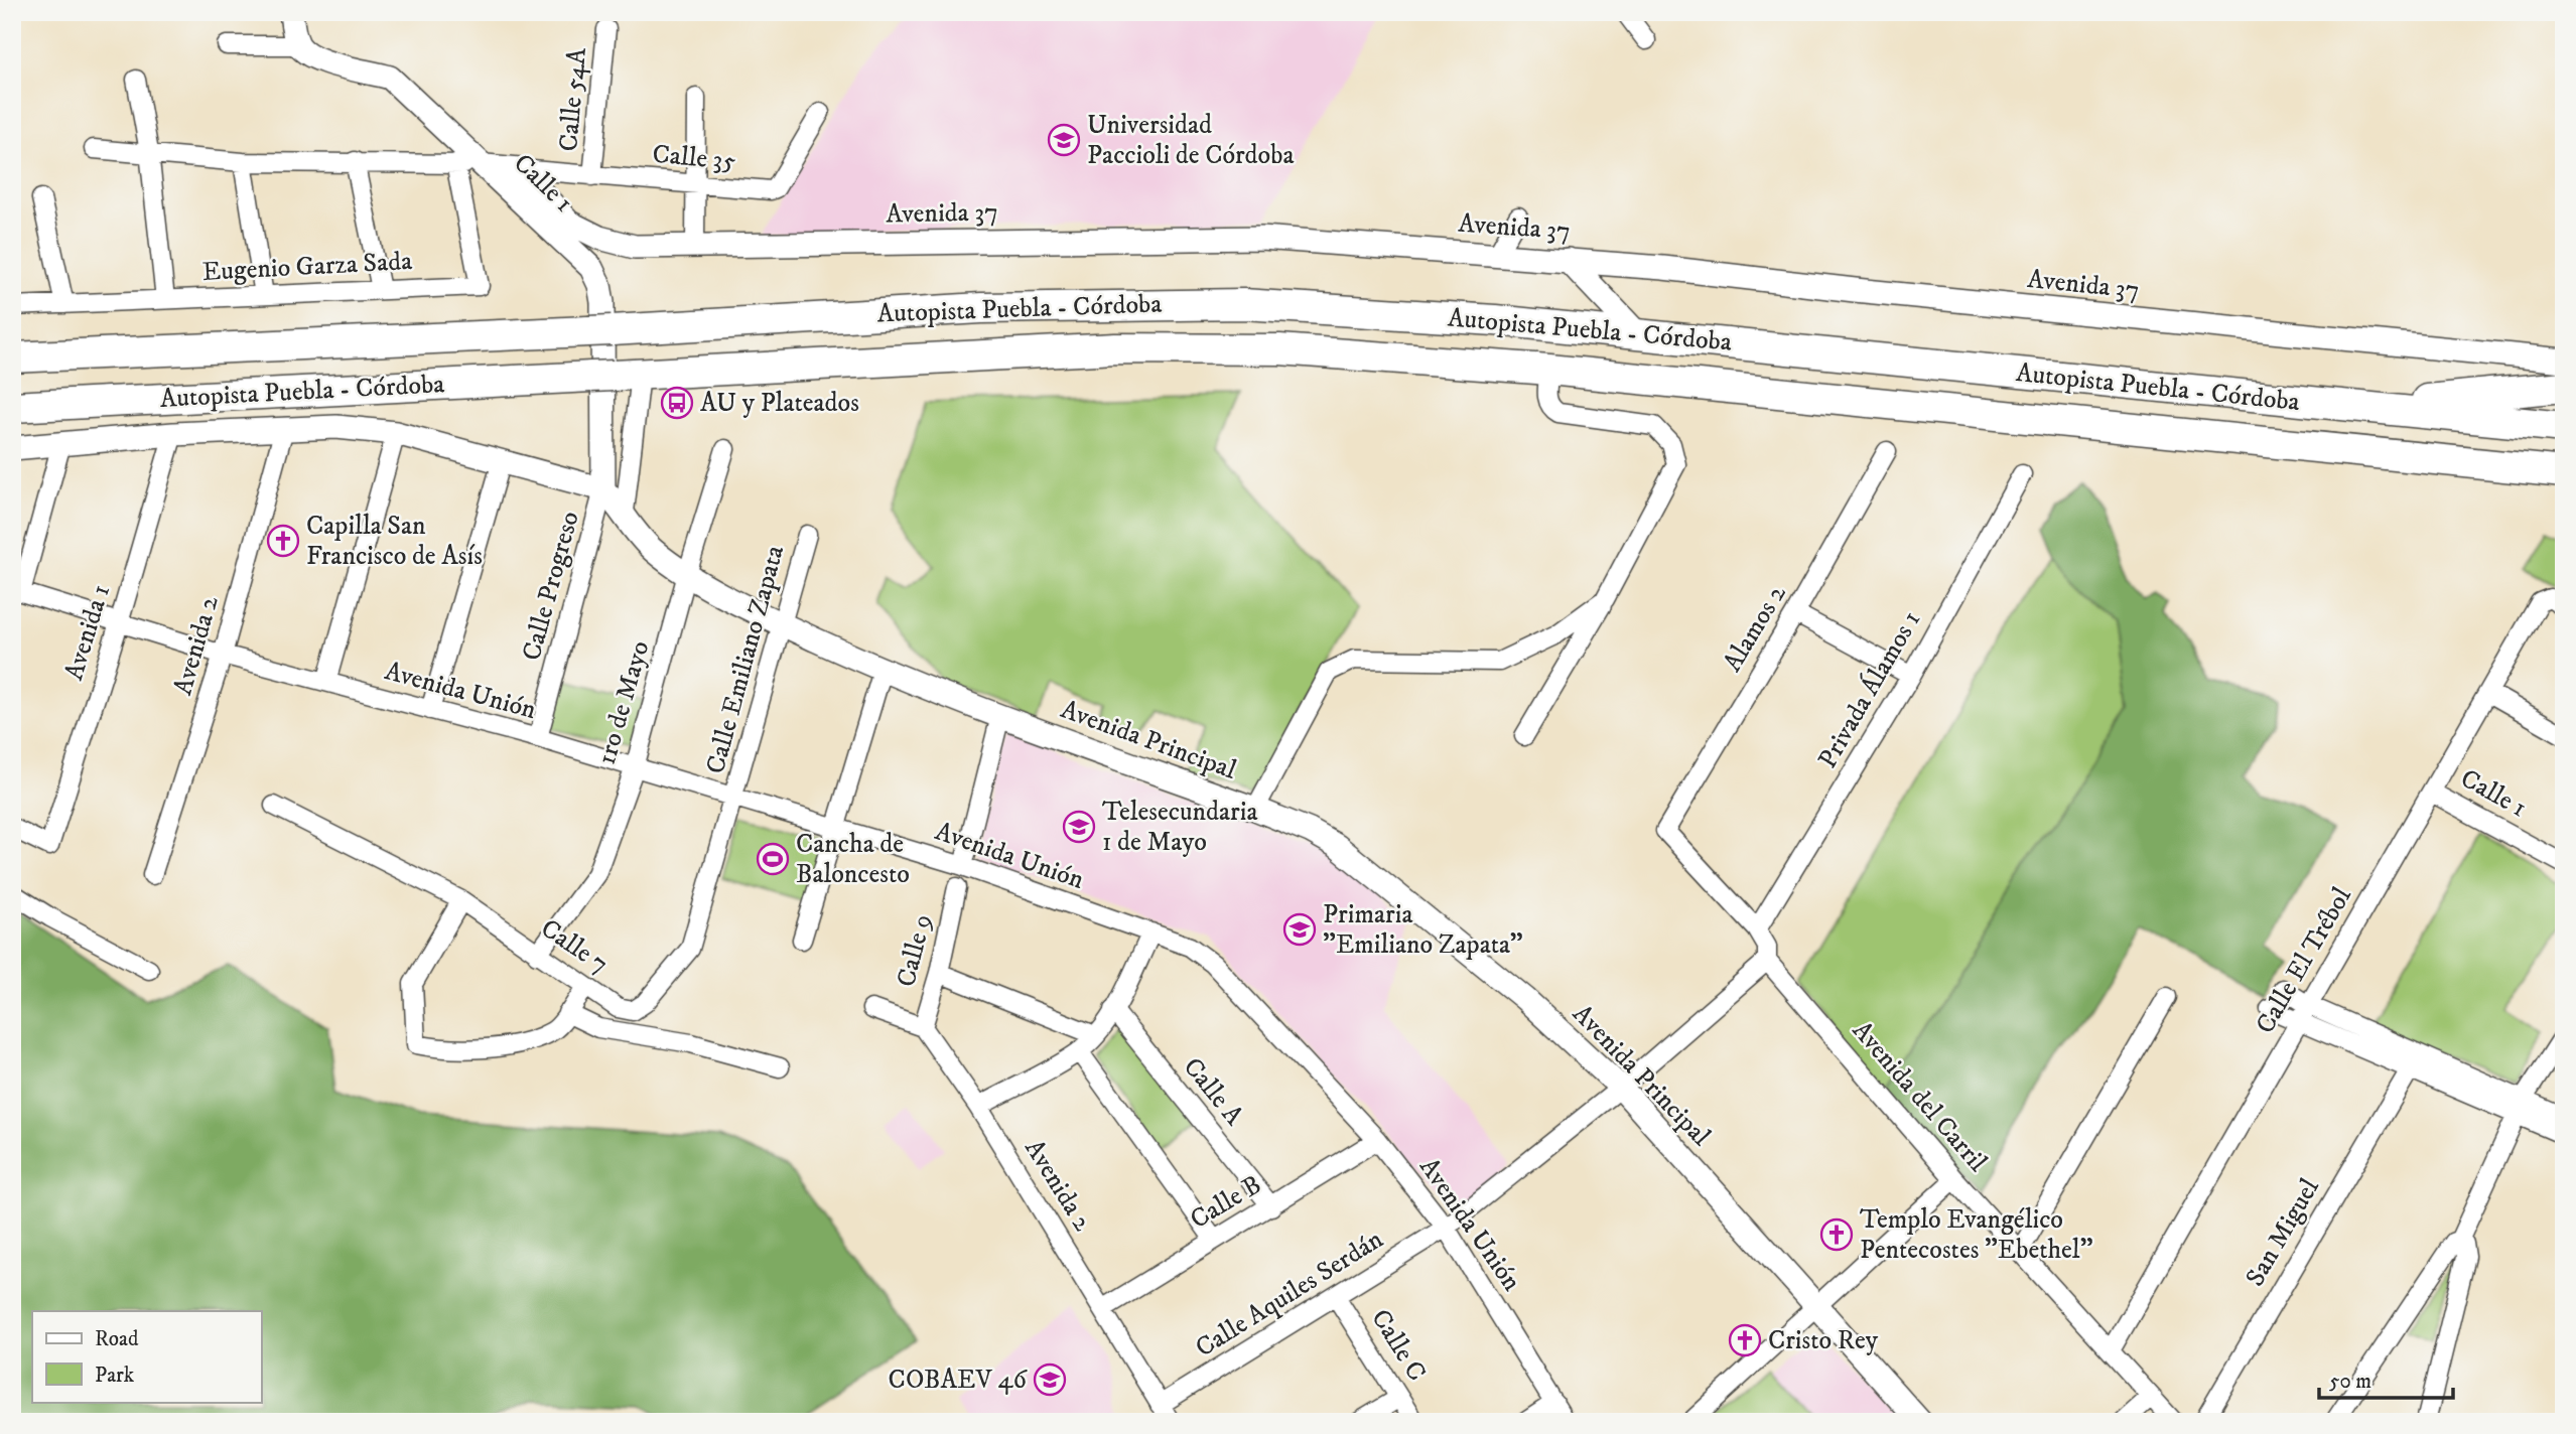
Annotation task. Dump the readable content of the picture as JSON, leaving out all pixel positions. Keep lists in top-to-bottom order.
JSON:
{
  "streets": {
    "highway": ["Autopista Puebla - Córdoba"],
    "street": [
      "Calle 54A",
      "Calle 35",
      "Calle 1",
      "Avenida 37",
      "Eugenio Garza Sada",
      "Calle Progreso",
      "Alamos 2",
      "Avenida 1",
      "Avenida 2",
      "Calle Emiliano Zapata",
      "Privada Álamos 1",
      "Avenida Unión",
      "1ro de Mayo",
      "Avenida Principal",
      "Calle 7",
      "Calle 9",
      "Calle El Trébol",
      "Calle A",
      "Avenida del Carril",
      "Calle B",
      "San Miguel",
      "Calle Aquiles Serdán",
      "Calle C"
    ]
  },
  "crossings": [
    ["Calle 54A", "Calle 35"],
    ["Calle 35", "Avenida 37"],
    ["Calle 1", "Calle Progreso"],
    ["Calle 1", "Avenida Principal"],
    ["Calle 1", "Calle El Trébol"],
    ["Calle Progreso", "Avenida Unión"],
    ["Calle Progreso", "Avenida Principal"],
    ["Alamos 2", "Avenida del Carril"],
    ["Avenida 1", "Avenida Unión"],
    ["Avenida 2", "Avenida Unión"],
    ["Avenida 2", "Calle 9"],
    ["Avenida 2", "Calle B"],
    ["Avenida 2", "Calle Aquiles Serdán"],
    ["Calle Emiliano Zapata", "Avenida Unión"],
    ["Calle Emiliano Zapata", "Avenida Principal"],
    ["Calle Emiliano Zapata", "Calle 7"],
    ["Privada Álamos 1", "Avenida del Carril"],
    ["Avenida Unión", "1ro de Mayo"],
    ["Avenida Unión", "Calle 7"],
    ["Avenida Unión", "Calle B"],
    ["Avenida Unión", "Calle Aquiles Serdán"],
    ["1ro de Mayo", "Avenida Principal"],
    ["1ro de Mayo", "Calle 7"],
    ["Avenida Principal", "Calle Aquiles Serdán"],
    ["Calle El Trébol", "Avenida del Carril"],
    ["Calle A", "Calle B"],
    ["Avenida del Carril", "Calle Aquiles Serdán"],
    ["Calle Aquiles Serdán", "Calle C"]
  ],
  "places": {
    "school or university": [
      "Universidad Paccioli de Córdoba",
      "Telesecundaria 1 de Mayo",
      "Primaria \"Emiliano Zapata\"",
      "COBAEV 46"
    ],
    "bus stop": ["AU y Plateados"],
    "church": ["Capilla San Francisco de Asís", "Templo Evangélico Pentecostes \"Ebethel\"", "Cristo Rey"],
    "sports": ["Cancha de Baloncesto"]
  },
  "legend": ["Road", "Park"],
  "scale_bar": "50 m"
}
